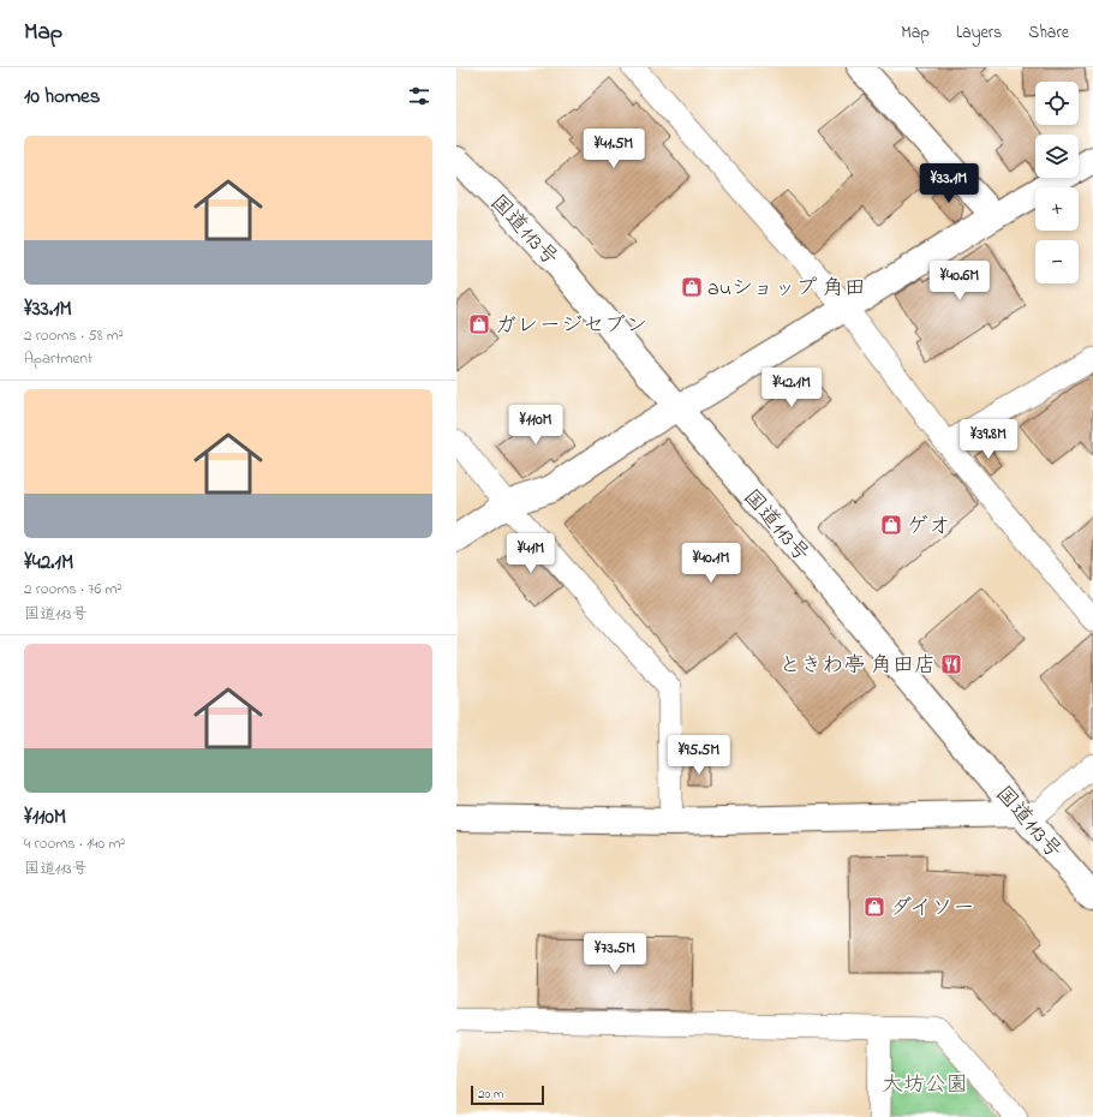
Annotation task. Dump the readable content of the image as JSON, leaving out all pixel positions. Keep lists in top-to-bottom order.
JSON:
{
  "streets": {
    "main road": ["国道113号"]
  },
  "parks": ["大坊公園"],
  "places": {
    "shop": [
      "auショップ 角田",
      "ガレージセブン",
      "ゲオ",
      "ダイソー"
    ],
    "restaurant": ["ときわ亭 角田店"]
  },
  "scale_bar": "20 m",
  "page": {
    "header": "Map",
    "nav": ["Map", "Layers", "Share"],
    "heading": "10 homes",
    "map_buttons": ["+", "−"],
    "list": [
      {
        "name": "¥33.1M",
        "note": "2 rooms · 58 m² · Apartment"
      },
      {
        "name": "¥42.1M",
        "note": "2 rooms · 76 m² · 国道113号"
      },
      {
        "name": "¥110M",
        "note": "4 rooms · 140 m² · 国道113号"
      }
    ],
    "price": [
      "¥41.5M",
      "¥33.1M",
      "¥40.6M",
      "¥42.1M",
      "¥110M",
      "¥39.8M",
      "¥41M",
      "¥40.1M",
      "¥95.5M",
      "¥73.5M"
    ],
    "scale": "20 m"
  }
}
